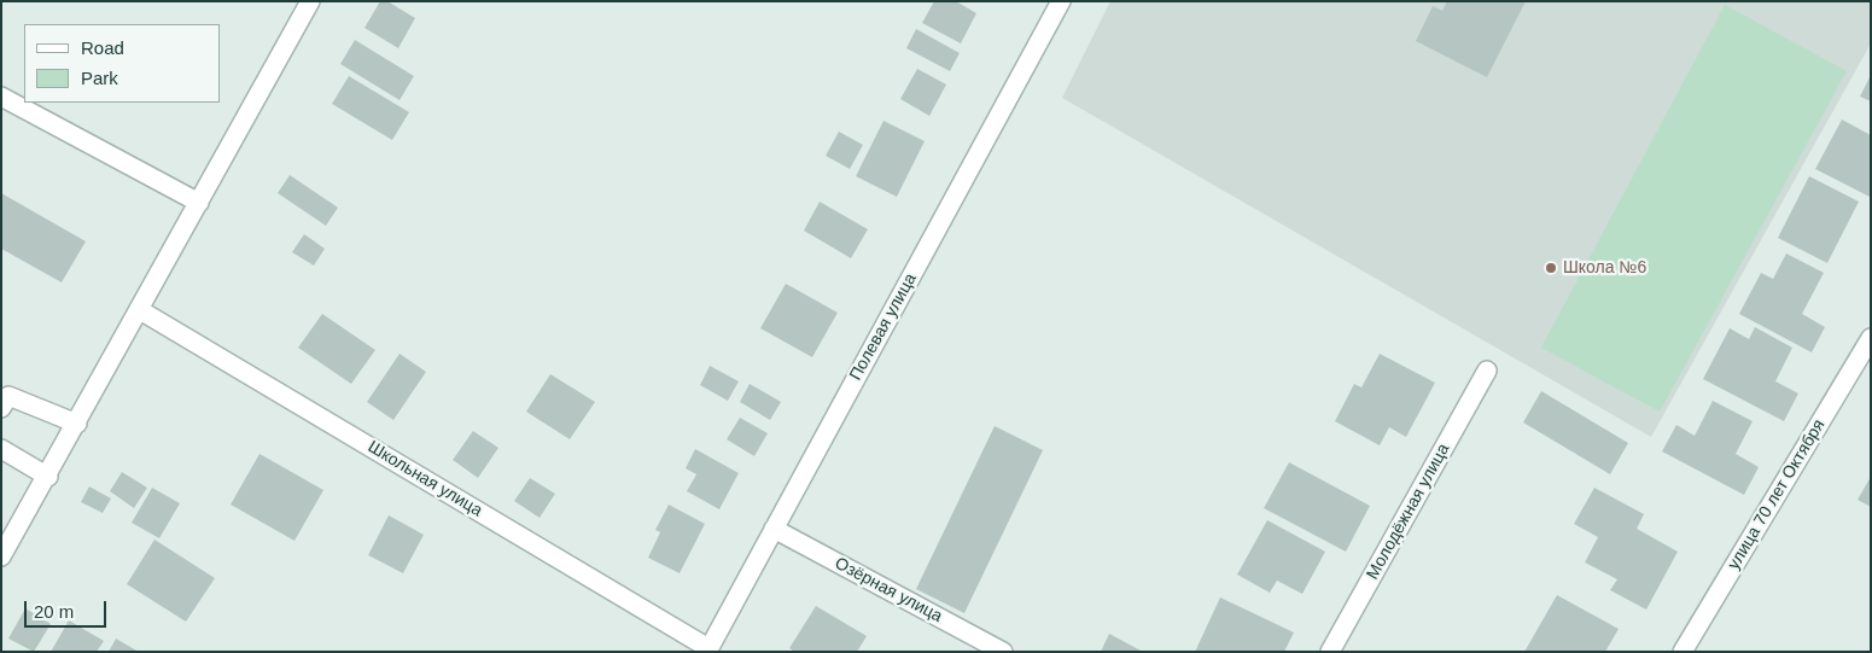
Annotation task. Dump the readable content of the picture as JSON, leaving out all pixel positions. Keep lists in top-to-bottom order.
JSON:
{
  "streets": {
    "street": [
      "Полевая улица",
      "Школьная улица",
      "улица 70 лет Октября",
      "Молодёжная улица",
      "Озёрная улица"
    ]
  },
  "crossings": [
    ["Полевая улица", "Школьная улица"],
    ["Полевая улица", "Озёрная улица"]
  ],
  "places": ["Школа №6"],
  "legend": ["Road", "Park"],
  "scale_bar": "20 m"
}
